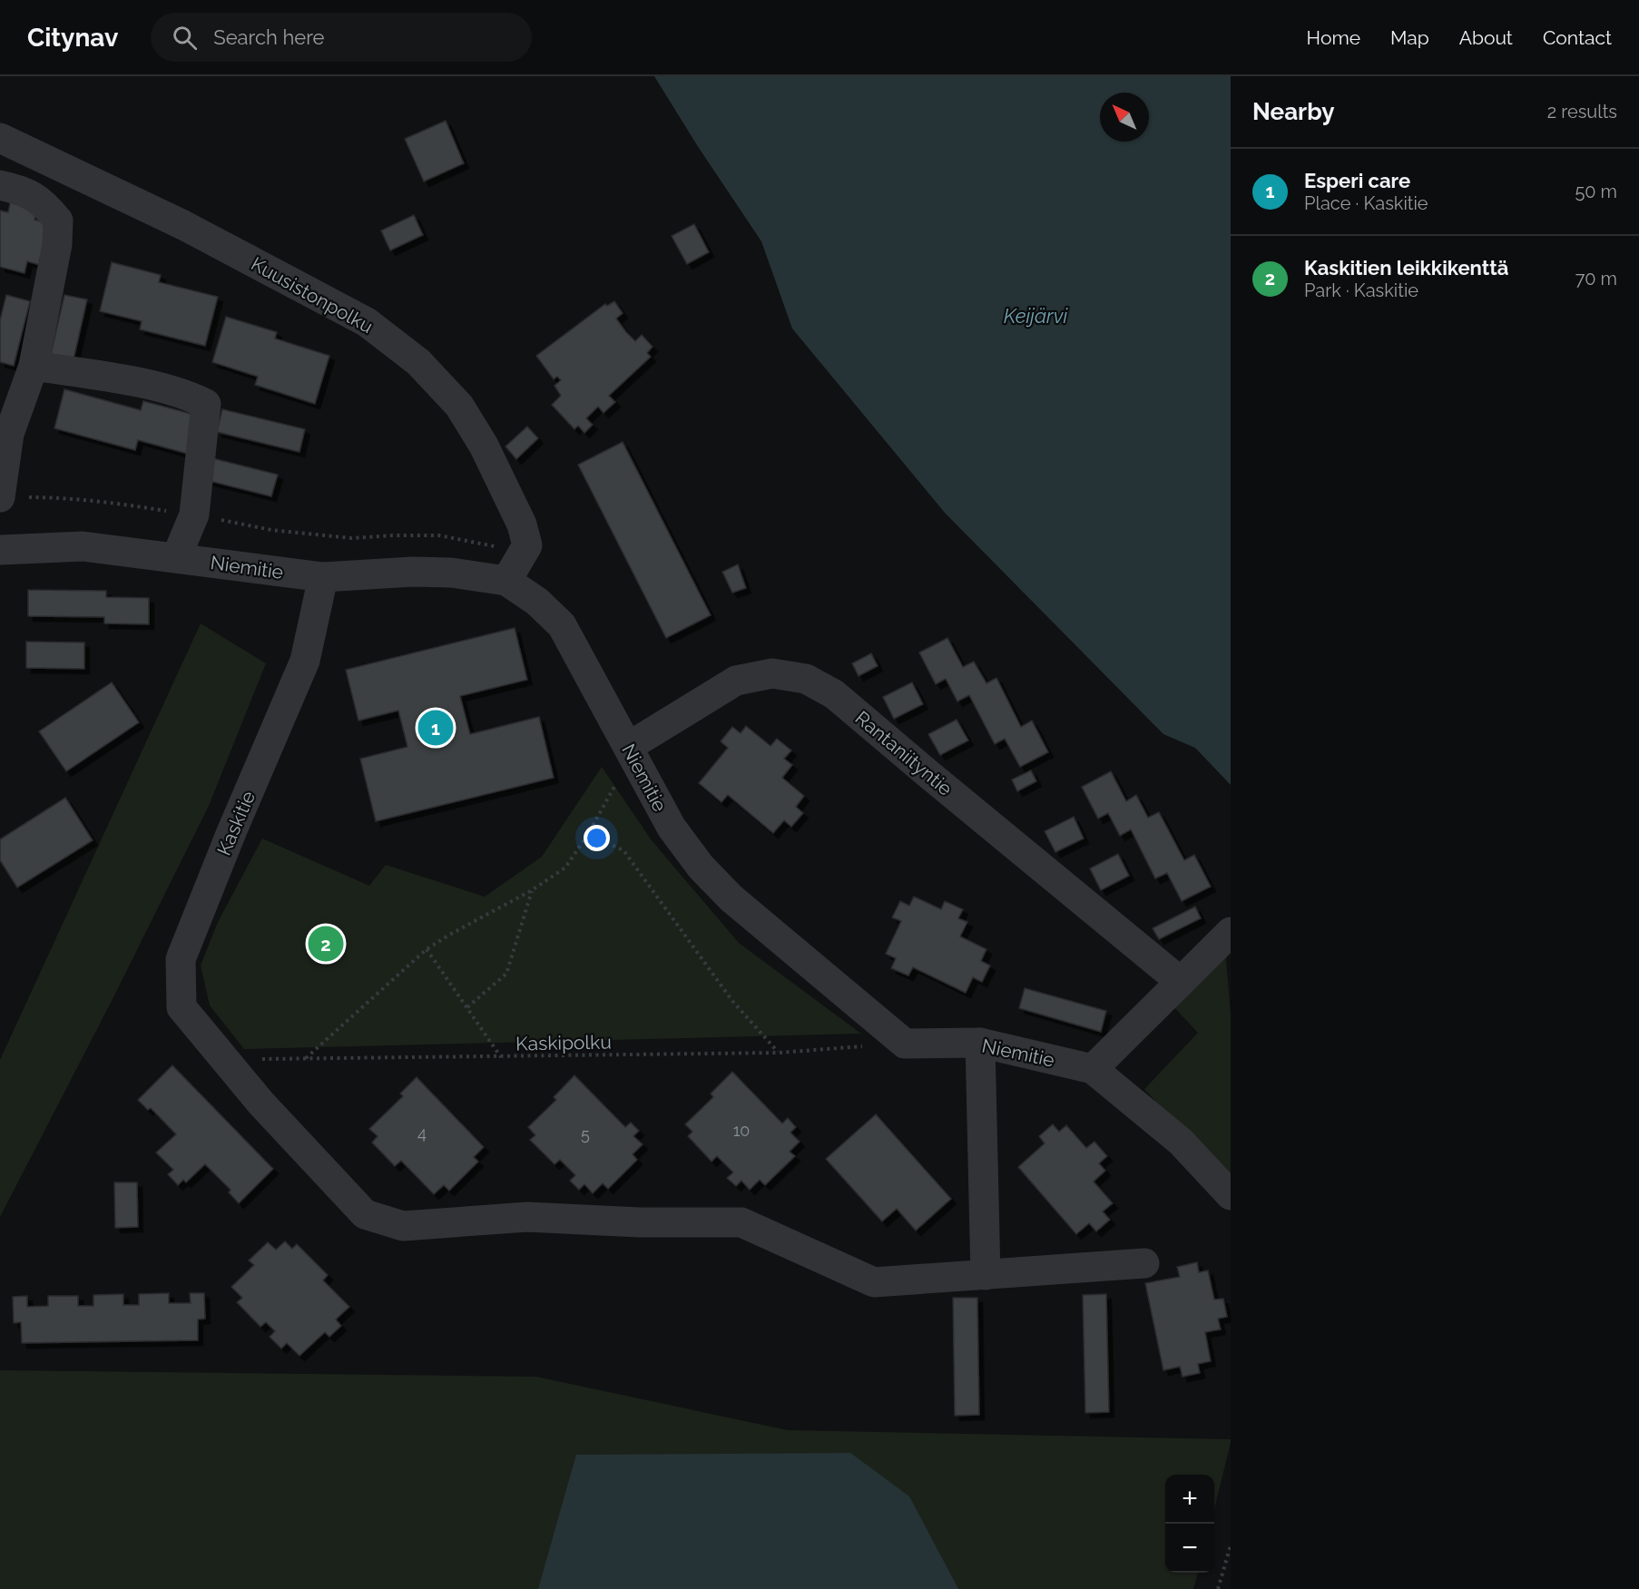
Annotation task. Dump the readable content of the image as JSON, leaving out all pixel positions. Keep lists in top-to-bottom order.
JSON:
{
  "streets": {
    "street": [
      "Kuusistonpolku",
      "Niemitie",
      "Rantaniityntie",
      "Kaskitie"
    ],
    "path": ["Kaskipolku"]
  },
  "crossings": [
    ["Kuusistonpolku", "Niemitie"],
    ["Niemitie", "Rantaniityntie"],
    ["Niemitie", "Kaskitie"],
    ["Niemitie", "Kaskipolku"],
    ["Kaskitie", "Kaskipolku"]
  ],
  "water": ["Keijärvi"],
  "house_numbers": ["10", "4", "5"],
  "north": "top left",
  "page": {
    "header": "Citynav",
    "search": "Search here",
    "nav": [
      "Home",
      "Map",
      "About",
      "Contact"
    ],
    "heading": ["Nearby", "2 results"],
    "list": [
      {
        "mark": "1",
        "name": "Esperi care",
        "note": "Place · Kaskitie",
        "value": "50 m"
      },
      {
        "mark": "2",
        "name": "Kaskitien leikkikenttä",
        "note": "Park · Kaskitie",
        "value": "70 m"
      }
    ],
    "pins": ["1", "2"],
    "map_buttons": ["+", "−"]
  }
}
